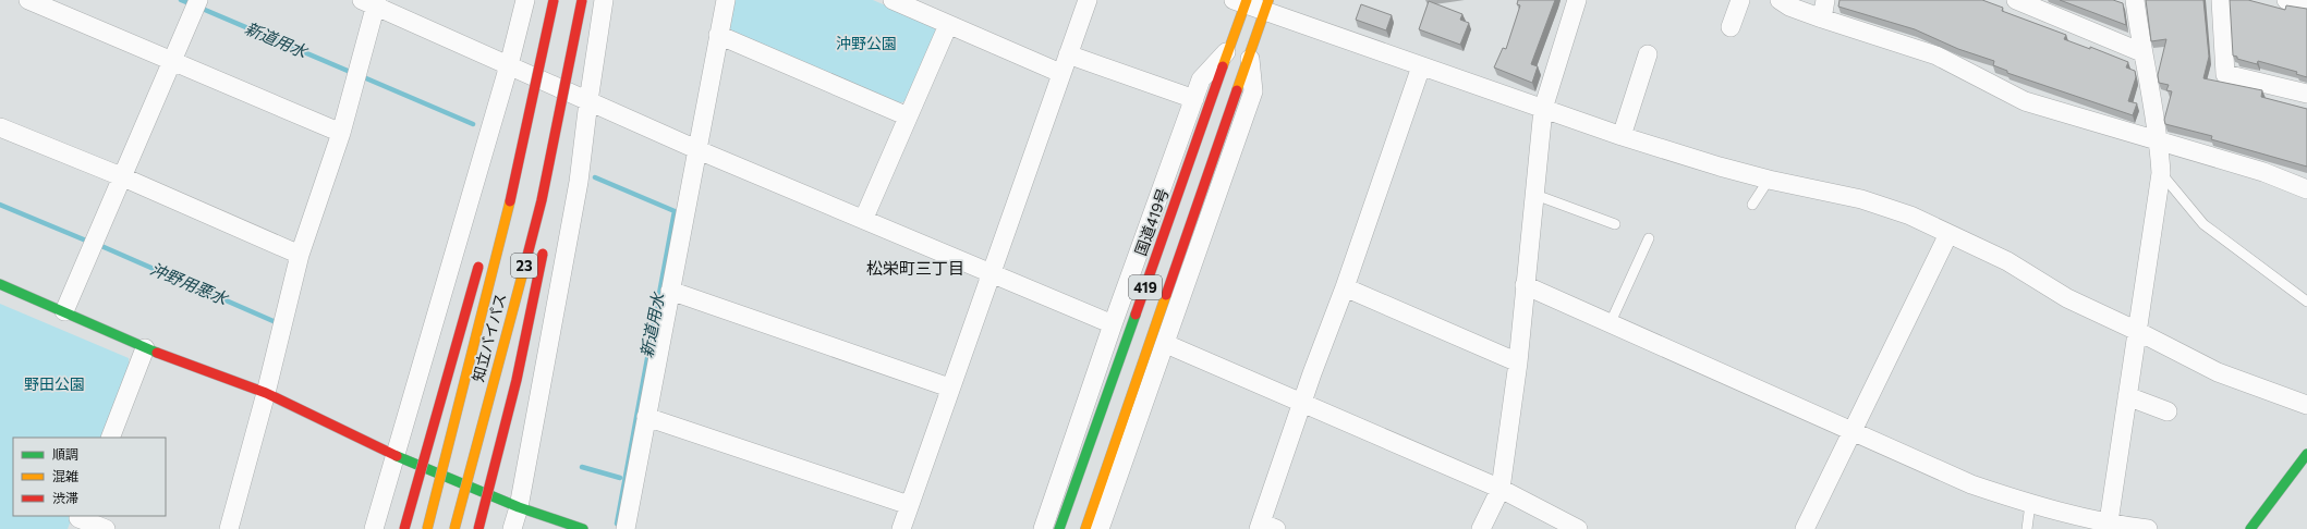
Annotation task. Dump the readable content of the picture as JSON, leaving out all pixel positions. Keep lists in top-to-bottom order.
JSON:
{
  "streets": {
    "main road": [
      "国道419号",
      "23",
      "419",
      "知立バイパス"
    ]
  },
  "districts": ["松栄町三丁目"],
  "water": ["新道用水", "沖野用悪水"],
  "parks": ["沖野公園", "野田公園"],
  "legend": ["順調", "混雑", "渋滞"]
}
